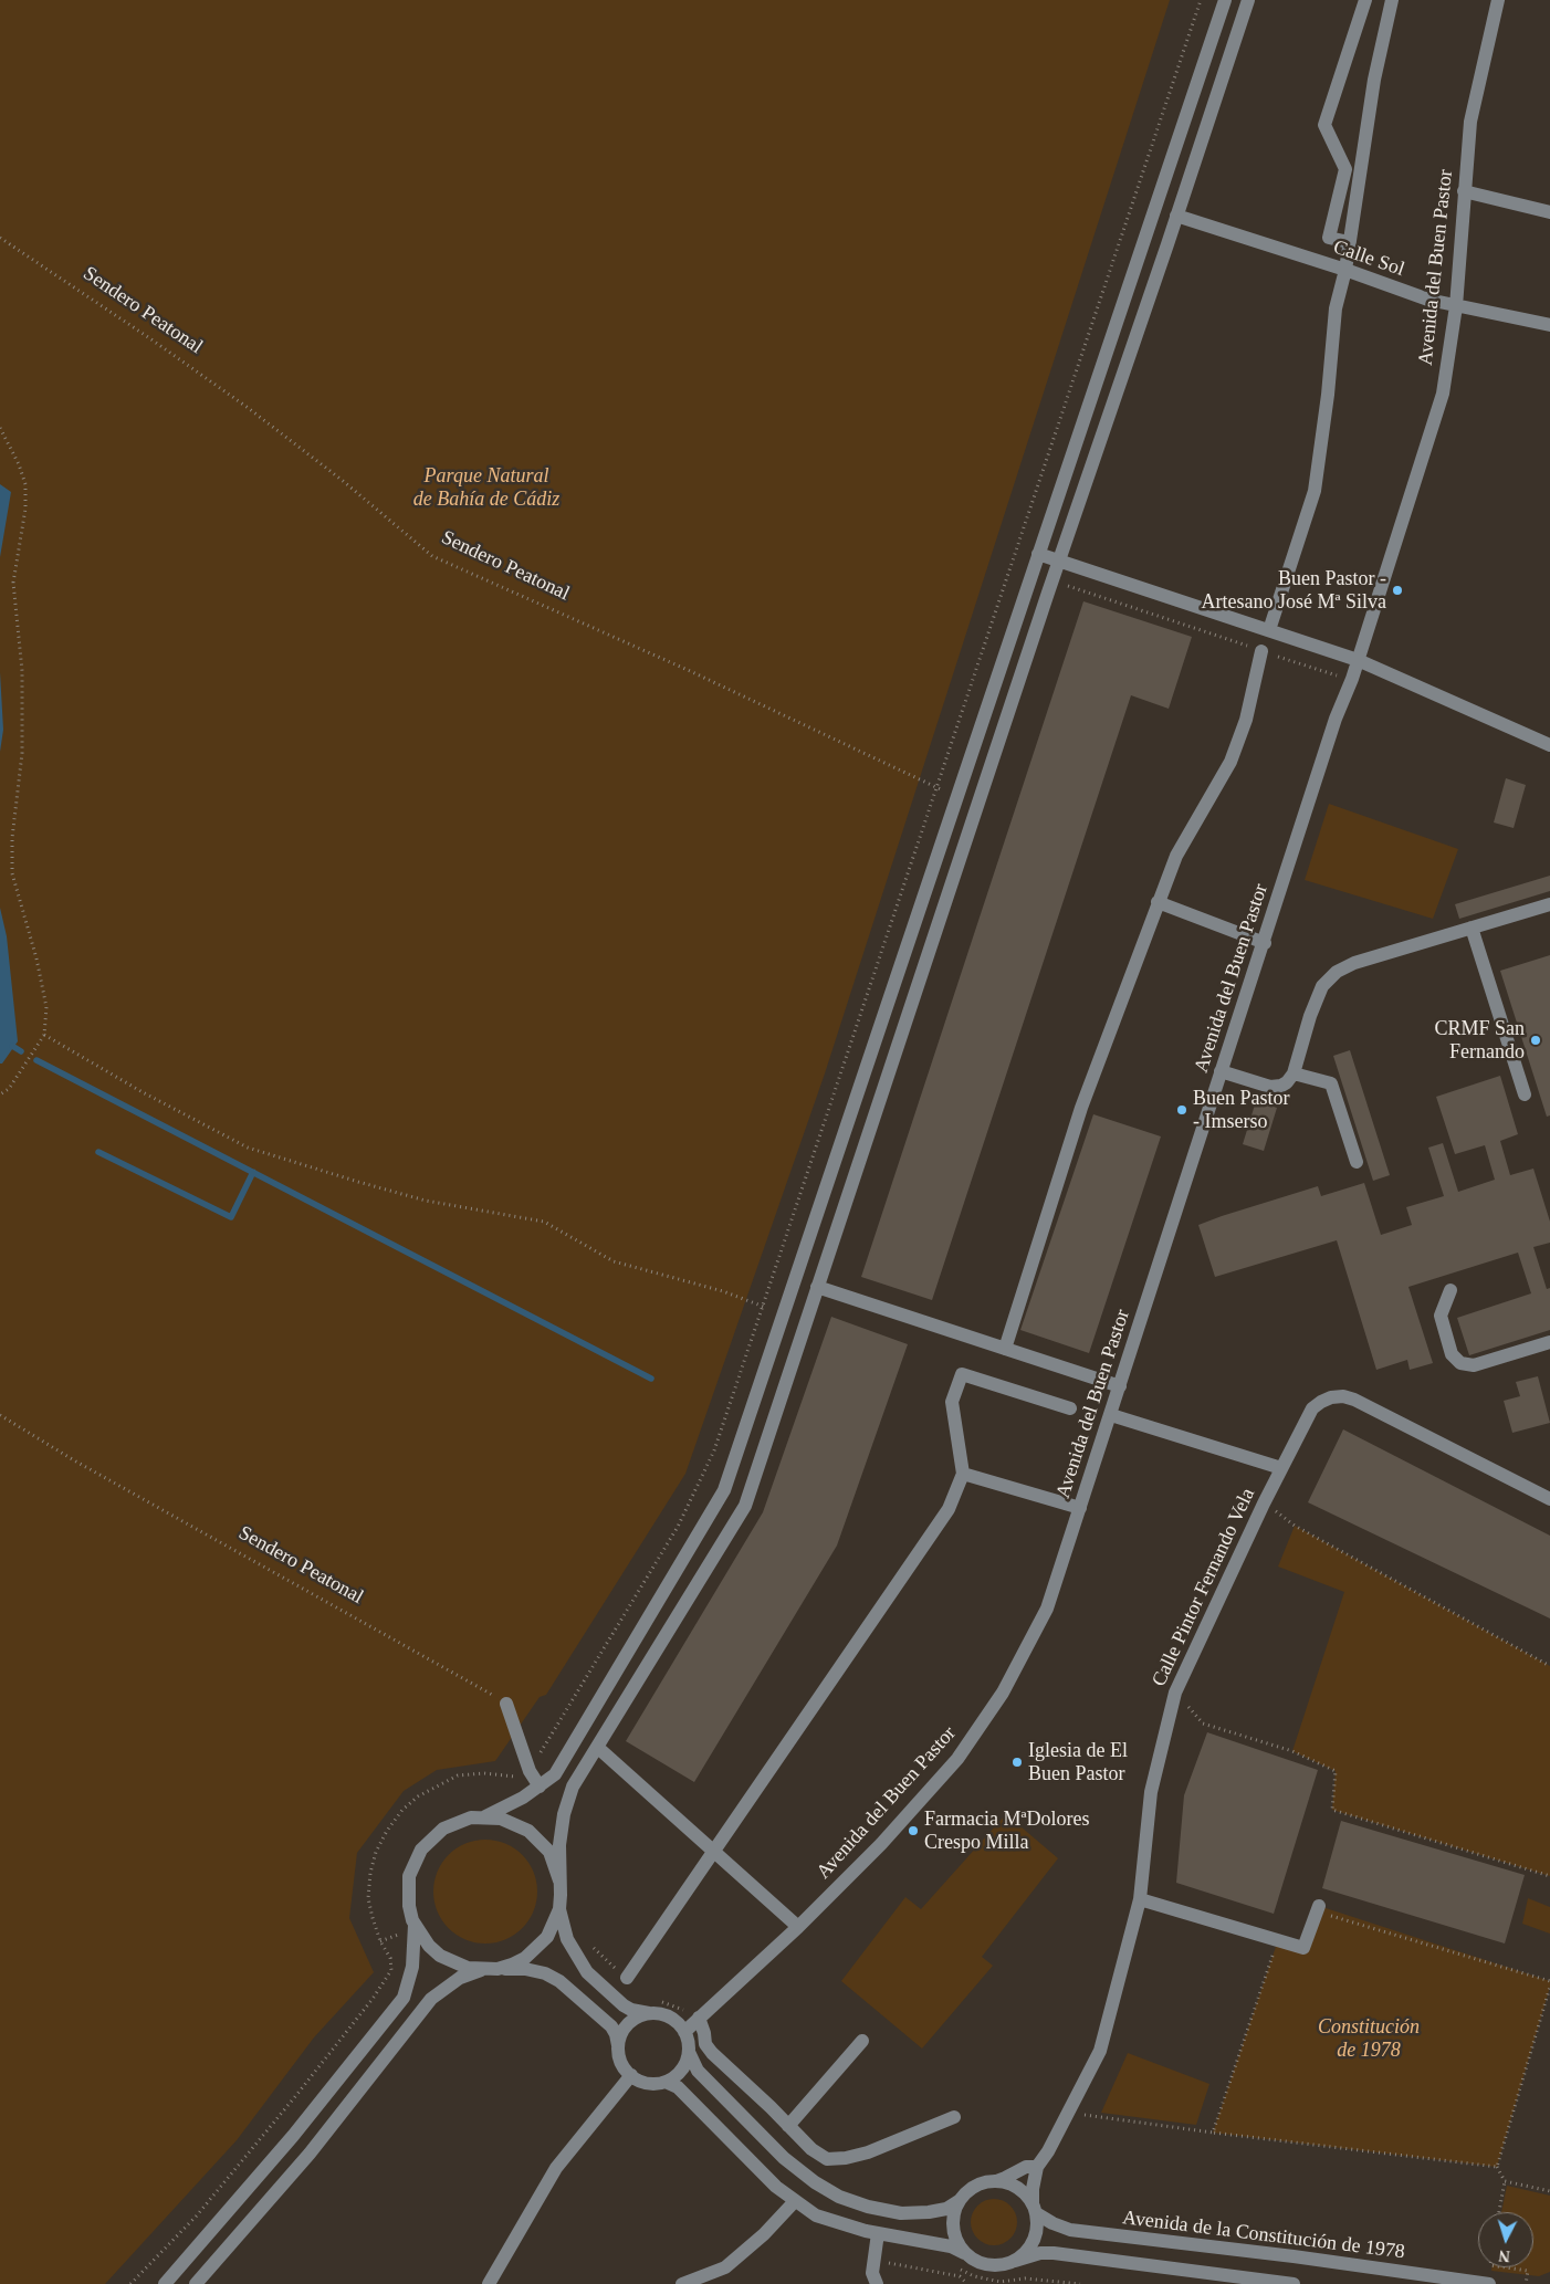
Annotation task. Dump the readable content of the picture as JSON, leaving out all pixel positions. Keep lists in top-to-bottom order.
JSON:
{
  "streets": {
    "street": [
      "Calle Sol",
      "Avenida del Buen Pastor",
      "Calle Pintor Fernando Vela",
      "Avenida de la Constitución de 1978"
    ],
    "path": ["Sendero Peatonal"]
  },
  "crossings": [
    ["Calle Sol", "Avenida del Buen Pastor"],
    ["Calle Pintor Fernando Vela", "Avenida de la Constitución de 1978"]
  ],
  "parks": ["Parque Natural de Bahía de Cádiz", "Constitución de 1978"],
  "places": [
    "Buen Pastor - Artesano José Mª Silva",
    "CRMF San Fernando",
    "Buen Pastor - Imserso",
    "Iglesia de El Buen Pastor",
    "Farmacia MªDolores Crespo Milla"
  ],
  "north": "bottom"
}
